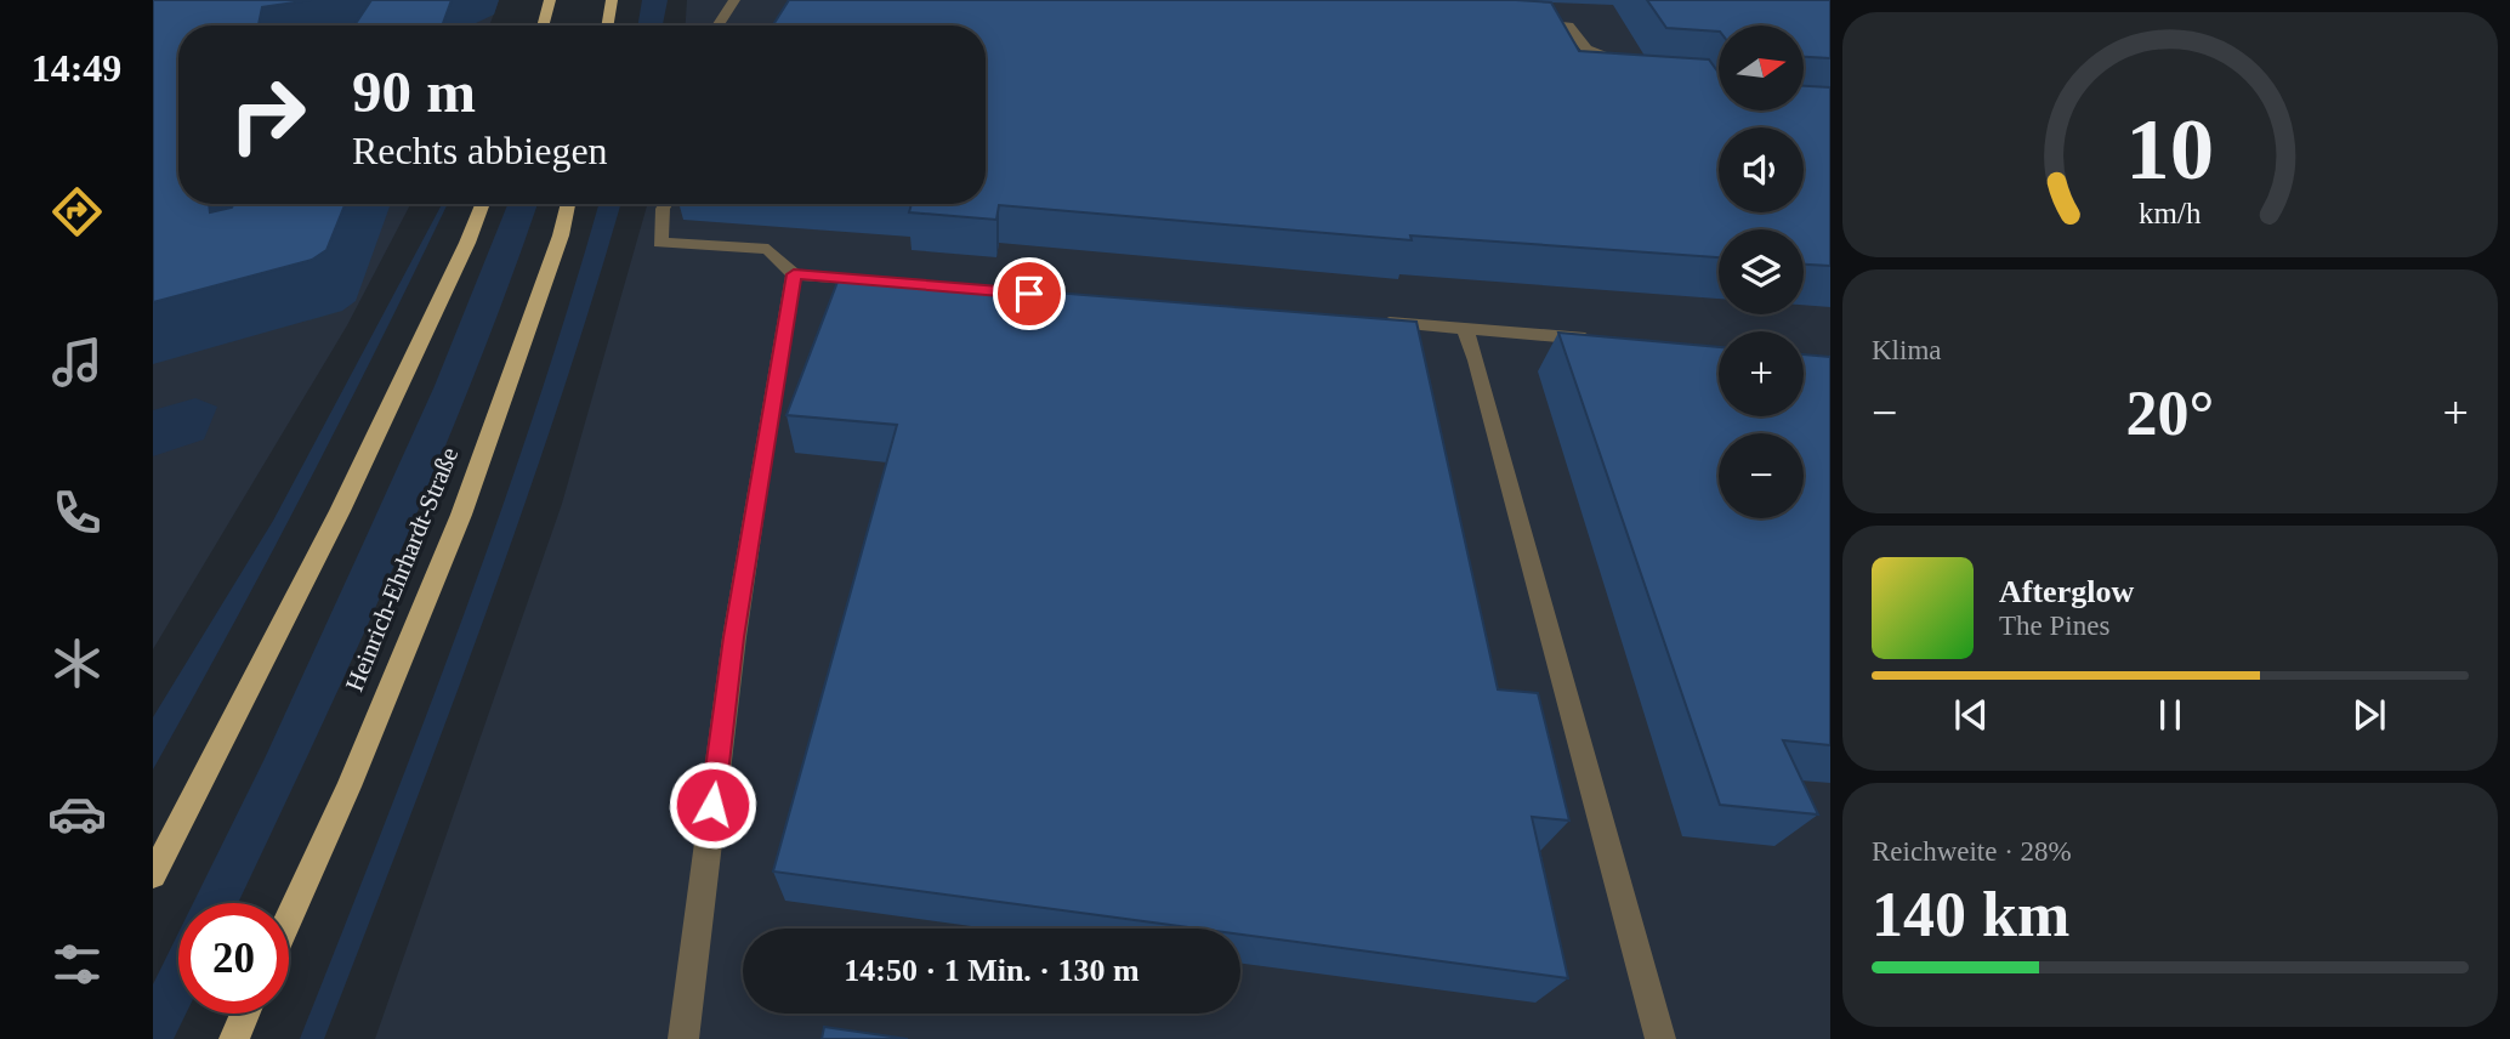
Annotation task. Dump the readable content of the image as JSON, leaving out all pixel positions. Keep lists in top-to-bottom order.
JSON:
{
  "streets": {
    "main road": ["Heinrich-Ehrhardt-Straße"]
  },
  "north": "right",
  "page": {
    "tabs": "14:49",
    "map_buttons": ["+", "−"],
    "turn": ["90 m", "Rechts abbiegen"],
    "tile": [
      "Klima",
      ["Reichweite · 28%", "140 km"]
    ],
    "heat": ["−", "20°", "+"],
    "song": ["Afterglow", "The Pines"],
    "limit": "20",
    "trip": "14:50 · 1 Min. · 130 m",
    "gauge": ["10", "km/h"]
  }
}
